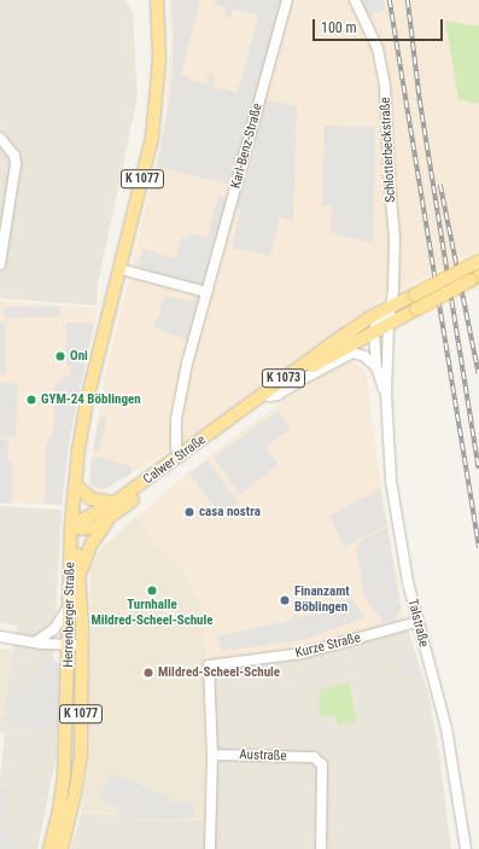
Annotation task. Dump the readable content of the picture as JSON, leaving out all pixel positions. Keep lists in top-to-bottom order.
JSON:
{
  "streets": {
    "main road": [
      "K 1077",
      "K 1073",
      "Calwer Straße",
      "Herrenberger Straße"
    ],
    "street": [
      "Karl-Benz-Straße",
      "Schlotterbeckstraße",
      "Talstraße",
      "Kurze Straße",
      "Austraße"
    ]
  },
  "crossings": [
    ["Karl-Benz-Straße", "Calwer Straße"],
    ["Schlotterbeckstraße", "Calwer Straße"],
    ["Schlotterbeckstraße", "Talstraße"],
    ["K 1073", "Calwer Straße"],
    ["K 1073", "Herrenberger Straße"],
    ["Calwer Straße", "Herrenberger Straße"],
    ["Calwer Straße", "Talstraße"],
    ["Talstraße", "Kurze Straße"],
    ["Kurze Straße", "Austraße"]
  ],
  "places": [
    "Oni",
    "GYM-24 Böblingen",
    "casa nostra",
    "Turnhalle Mildred-Scheel-Schule",
    "Finanzamt Böblingen",
    "Mildred-Scheel-Schule"
  ],
  "scale_bar": "100 m"
}
